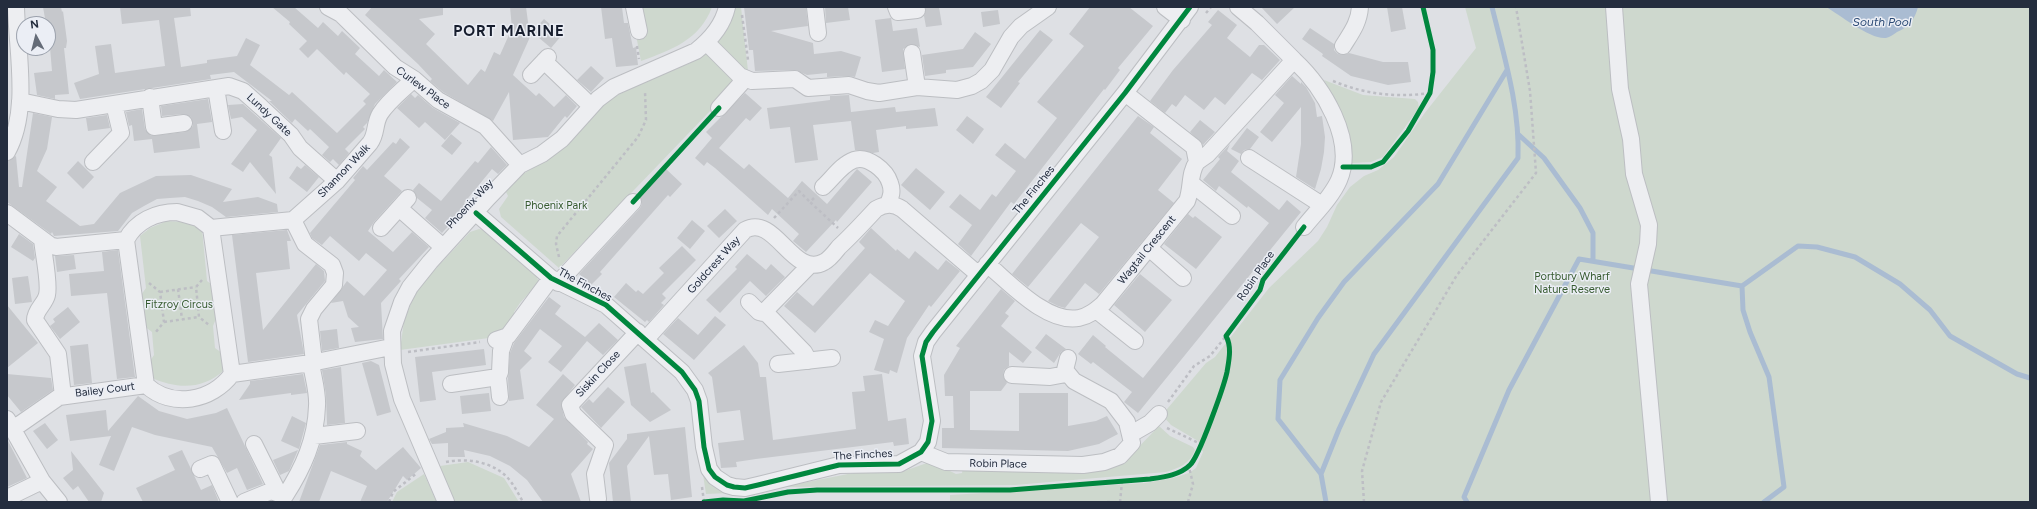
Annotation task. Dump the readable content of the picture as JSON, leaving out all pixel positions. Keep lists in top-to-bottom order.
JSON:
{
  "streets": {
    "street": [
      "Curlew Place",
      "Lundy Gate",
      "Shannon Walk",
      "The Finches",
      "Phoenix Way",
      "Wagtail Crescent",
      "Goldcrest Way",
      "Robin Place",
      "Siskin Close",
      "Bailey Court"
    ]
  },
  "crossings": [
    ["Curlew Place", "Shannon Walk"],
    ["Curlew Place", "Phoenix Way"],
    ["Lundy Gate", "Shannon Walk"],
    ["The Finches", "Phoenix Way"],
    ["The Finches", "Wagtail Crescent"],
    ["The Finches", "Goldcrest Way"],
    ["The Finches", "Robin Place"],
    ["The Finches", "Siskin Close"],
    ["Goldcrest Way", "Siskin Close"]
  ],
  "districts": ["PORT MARINE"],
  "water": ["South Pool"],
  "parks": ["Phoenix Park", "Portbury Wharf Nature Reserve", "Fitzroy Circus"],
  "north": "top"
}
